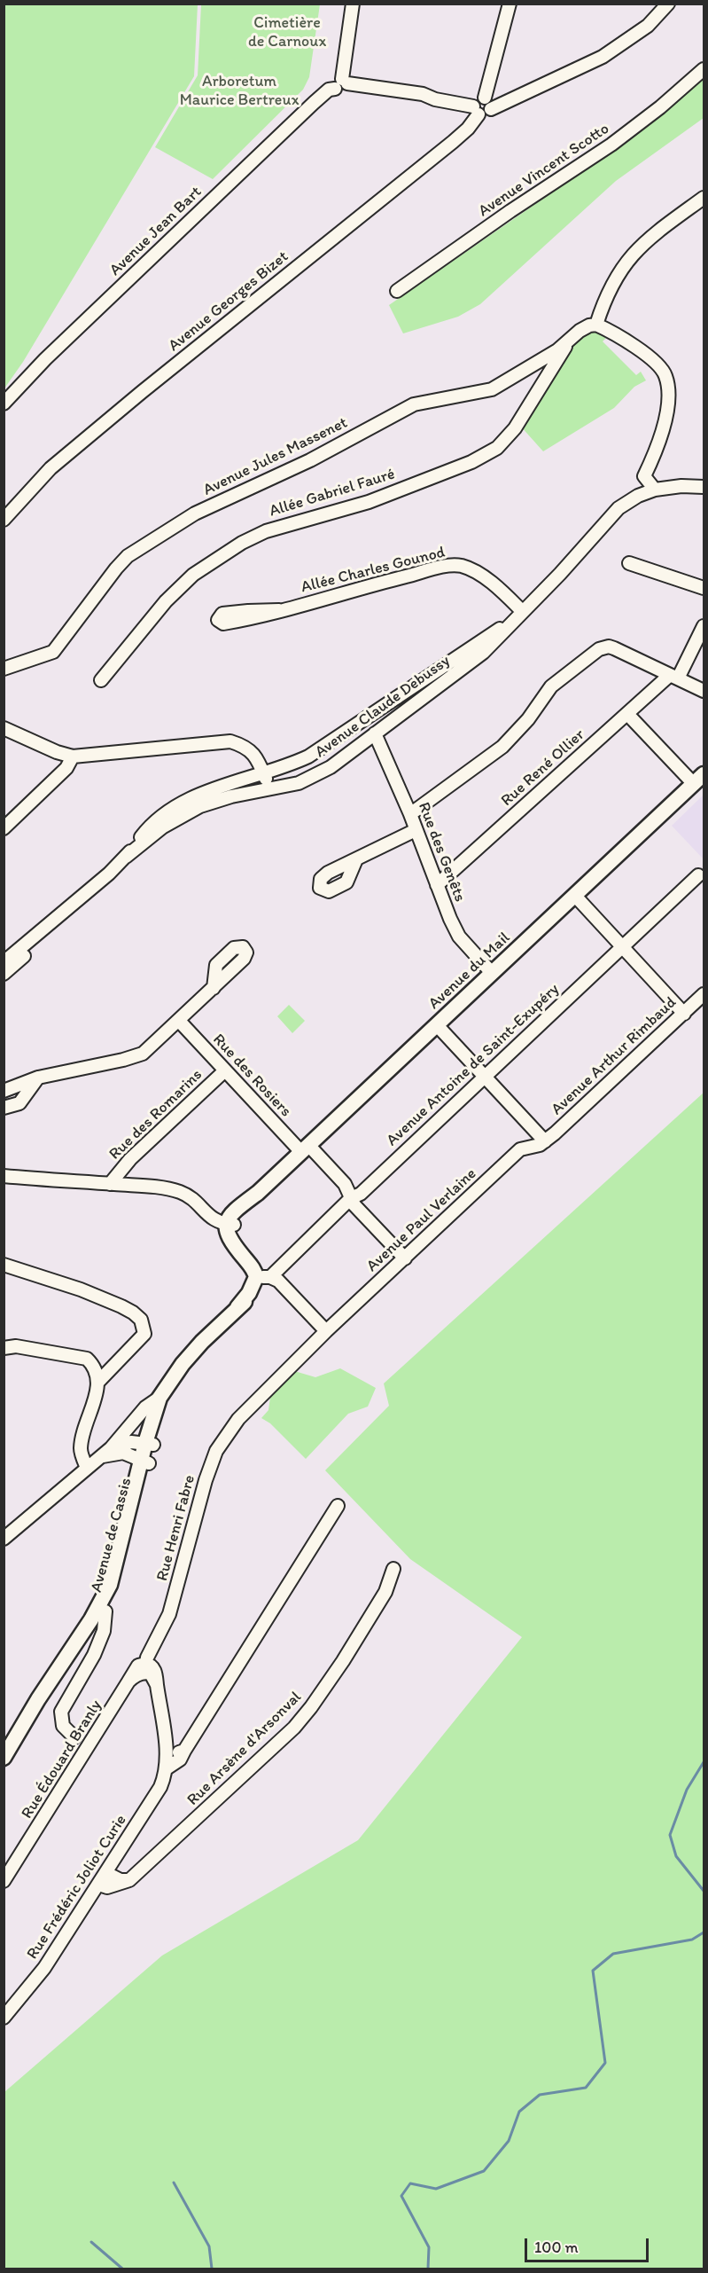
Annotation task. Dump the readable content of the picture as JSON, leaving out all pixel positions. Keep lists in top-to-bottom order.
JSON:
{
  "streets": {
    "main road": ["Avenue du Mail", "Avenue de Cassis"],
    "street": [
      "Avenue Vincent Scotto",
      "Avenue Jean Bart",
      "Avenue Georges Bizet",
      "Avenue Jules Massenet",
      "Allée Gabriel Fauré",
      "Allée Charles Gounod",
      "Avenue Claude Debussy",
      "Rue René Ollier",
      "Rue des Genêts",
      "Avenue Arthur Rimbaud",
      "Avenue Antoine de Saint-Exupéry",
      "Rue des Rosiers",
      "Rue des Romarins",
      "Avenue Paul Verlaine",
      "Rue Henri Fabre",
      "Rue Arsène d'Arsonval",
      "Rue Édouard Branly",
      "Rue Frédéric Joliot Curie"
    ]
  },
  "crossings": [
    ["Avenue Jules Massenet", "Allée Gabriel Fauré"],
    ["Allée Charles Gounod", "Avenue Claude Debussy"],
    ["Avenue Claude Debussy", "Rue des Genêts"],
    ["Rue René Ollier", "Rue des Genêts"],
    ["Rue des Genêts", "Avenue du Mail"],
    ["Avenue du Mail", "Rue des Rosiers"],
    ["Avenue Arthur Rimbaud", "Avenue Paul Verlaine"],
    ["Avenue Antoine de Saint-Exupéry", "Rue des Rosiers"],
    ["Avenue Antoine de Saint-Exupéry", "Avenue de Cassis"],
    ["Rue des Rosiers", "Rue des Romarins"],
    ["Rue des Rosiers", "Avenue Paul Verlaine"],
    ["Avenue Paul Verlaine", "Rue Henri Fabre"],
    ["Rue Henri Fabre", "Rue Édouard Branly"],
    ["Rue Arsène d'Arsonval", "Rue Frédéric Joliot Curie"]
  ],
  "parks": ["Cimetière de Carnoux", "Arboretum Maurice Bertreux"],
  "scale_bar": "100 m"
}
